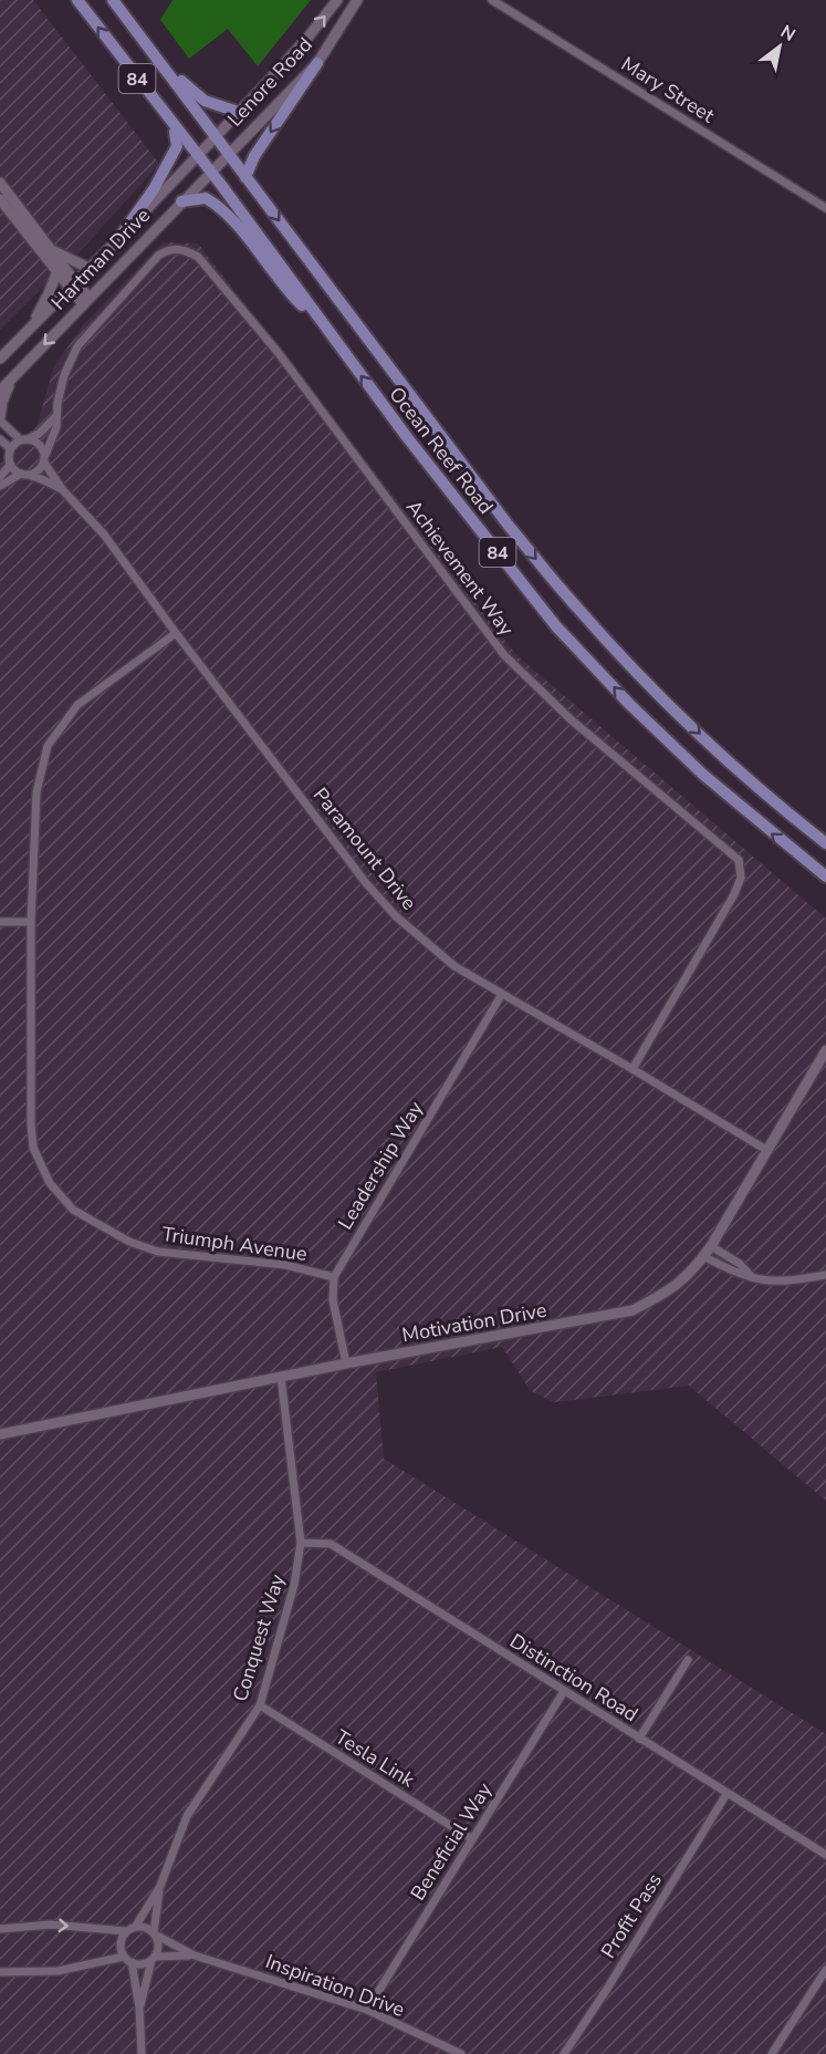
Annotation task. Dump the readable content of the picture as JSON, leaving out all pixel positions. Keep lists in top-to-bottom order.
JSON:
{
  "streets": {
    "main road": ["84", "Ocean Reef Road"],
    "street": [
      "Lenore Road",
      "Mary Street",
      "Hartman Drive",
      "Achievement Way",
      "Paramount Drive",
      "Leadership Way",
      "Triumph Avenue",
      "Motivation Drive",
      "Conquest Way",
      "Distinction Road",
      "Tesla Link",
      "Beneficial Way",
      "Profit Pass",
      "Inspiration Drive"
    ]
  },
  "crossings": [
    ["Lenore Road", "Hartman Drive"],
    ["Lenore Road", "Ocean Reef Road"],
    ["Hartman Drive", "Ocean Reef Road"],
    ["Achievement Way", "Paramount Drive"],
    ["Paramount Drive", "Leadership Way"],
    ["Paramount Drive", "Triumph Avenue"],
    ["Paramount Drive", "Motivation Drive"],
    ["Leadership Way", "Triumph Avenue"],
    ["Motivation Drive", "Conquest Way"],
    ["Conquest Way", "Distinction Road"],
    ["Conquest Way", "Tesla Link"],
    ["Conquest Way", "Inspiration Drive"],
    ["Distinction Road", "Beneficial Way"],
    ["Distinction Road", "Profit Pass"],
    ["Tesla Link", "Beneficial Way"],
    ["Beneficial Way", "Inspiration Drive"]
  ],
  "north": "top right"
}
